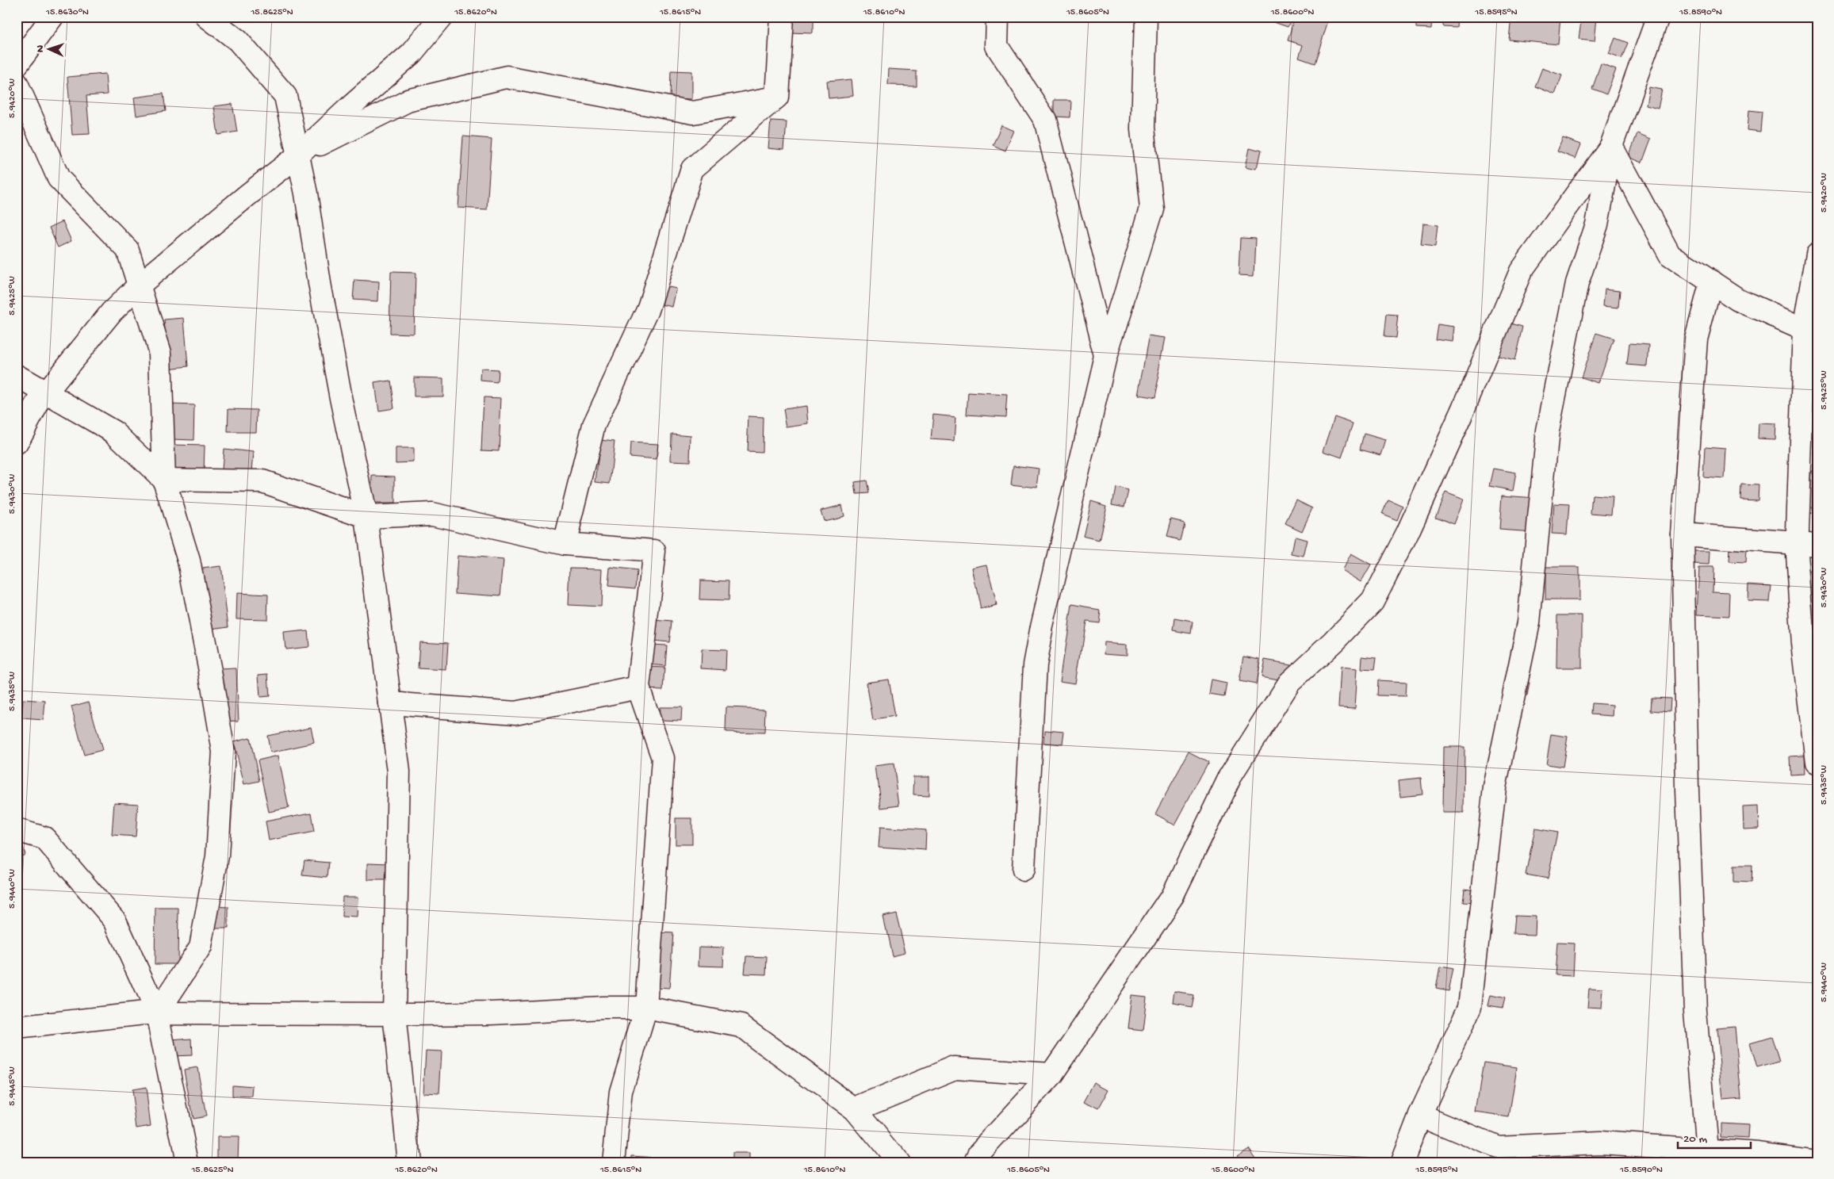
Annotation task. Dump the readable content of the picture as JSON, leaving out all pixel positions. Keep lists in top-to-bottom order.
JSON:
{
  "scale_bar": "20 m",
  "north": "left",
  "coordinates": [
    "15.8630°N",
    "15.8625°N",
    "15.8620°N",
    "15.8615°N",
    "15.8610°N",
    "15.8605°N",
    "15.8600°N",
    "15.8595°N",
    "15.8590°N",
    "5.9420°W",
    "5.9425°W",
    "5.9430°W",
    "5.9435°W",
    "5.9440°W",
    "5.9445°W"
  ]
}
